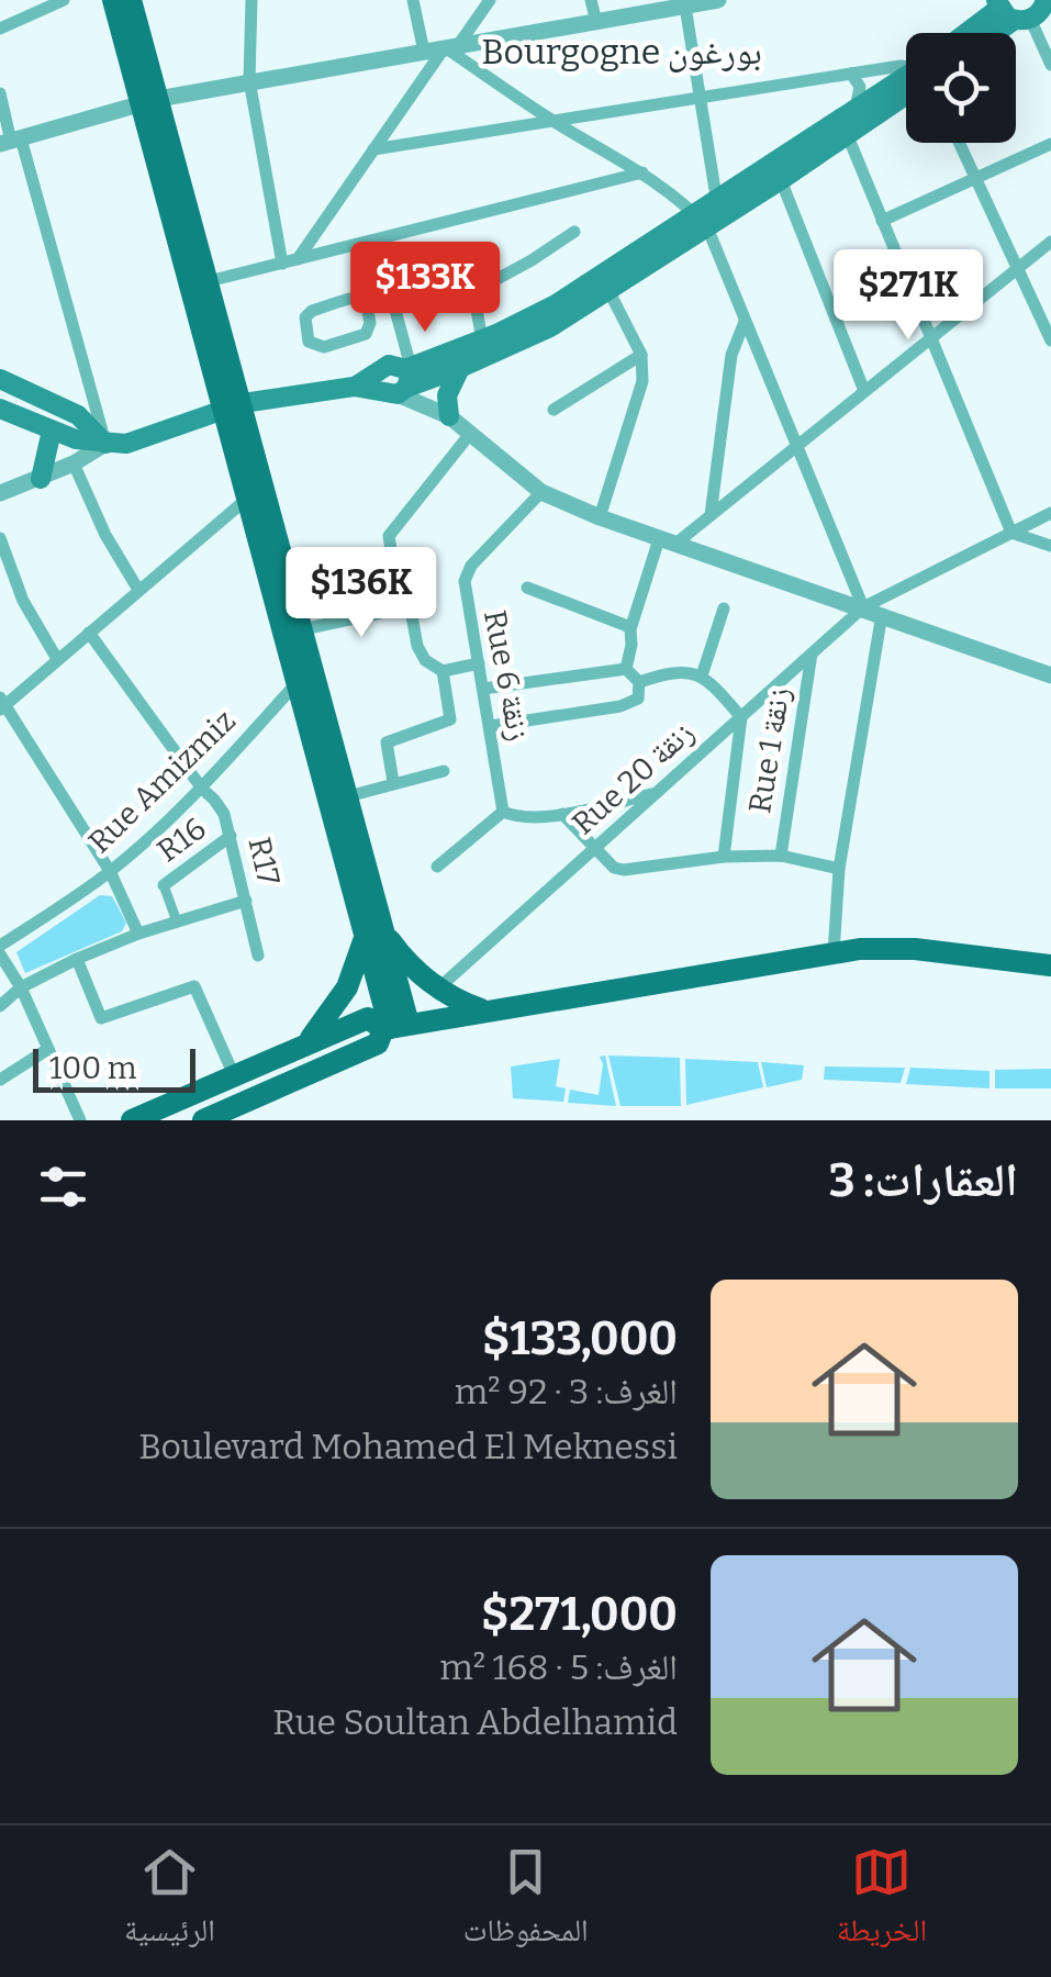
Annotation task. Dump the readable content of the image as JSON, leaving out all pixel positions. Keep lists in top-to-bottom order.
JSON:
{
  "streets": {
    "street": [
      "Rue 6 زنقة",
      "Rue 1 زنقة",
      "Rue 20 زنقة",
      "Rue Amizmiz",
      "R16",
      "R17"
    ]
  },
  "crossings": [
    ["Rue 1 زنقة", "Rue 20 زنقة"],
    ["Rue Amizmiz", "R17"],
    ["R16", "R17"]
  ],
  "districts": ["Bourgogne بورغون"],
  "scale_bar": "100 m",
  "page": {
    "price": ["$133K", "$271K", "$136K"],
    "scale": "100 m",
    "heading": "العقارات: 3",
    "list": [
      {
        "name": "$133,000",
        "note": "الغرف: 3 · 92 m² · Boulevard Mohamed El Meknessi"
      },
      {
        "name": "$271,000",
        "note": "الغرف: 5 · 168 m² · Rue Soultan Abdelhamid"
      }
    ],
    "tabs": ["الخريطة", "المحفوظات", "الرئيسية"]
  }
}
